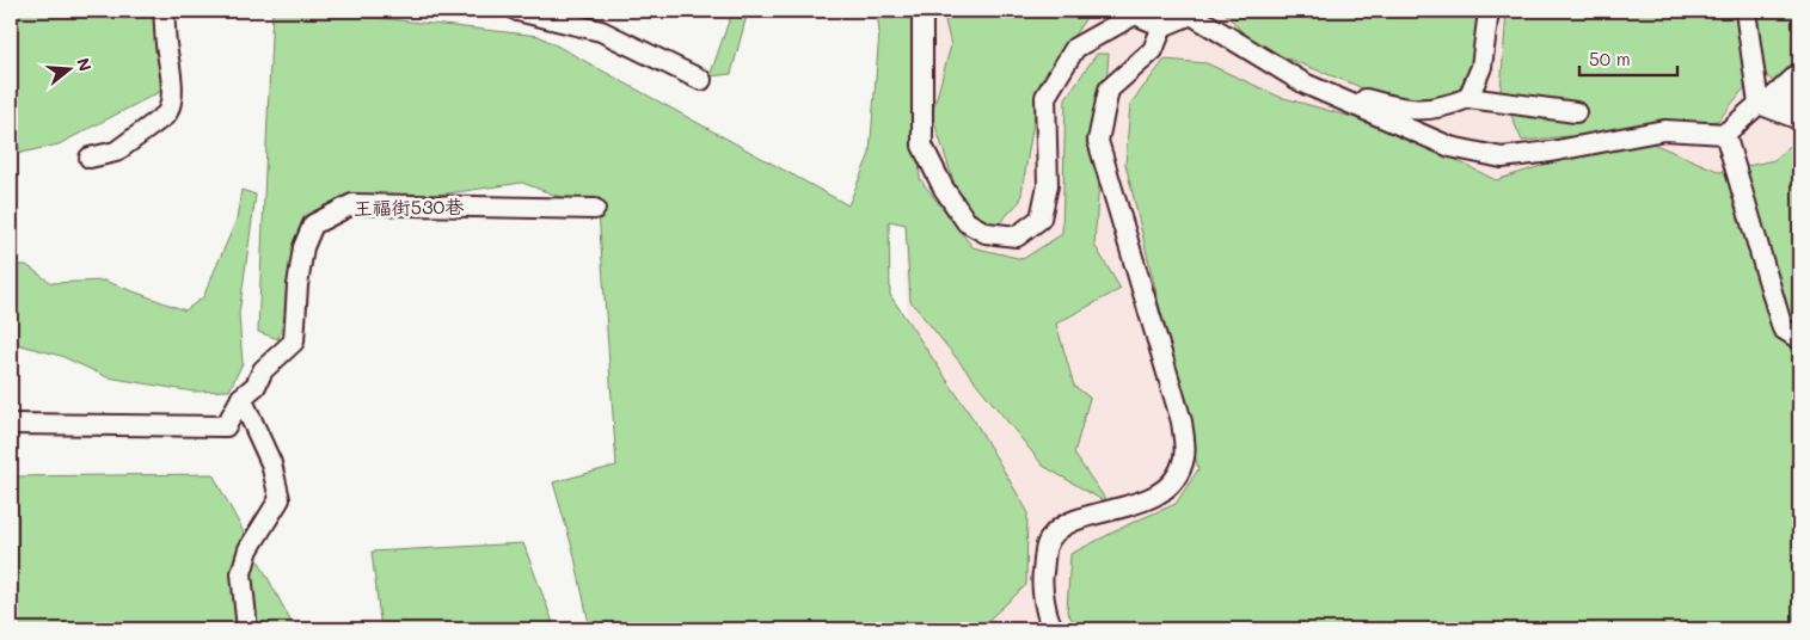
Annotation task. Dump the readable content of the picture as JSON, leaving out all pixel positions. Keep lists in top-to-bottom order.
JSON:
{
  "streets": {
    "street": ["王福街530巷"]
  },
  "scale_bar": "50 m",
  "north": "right"
}
